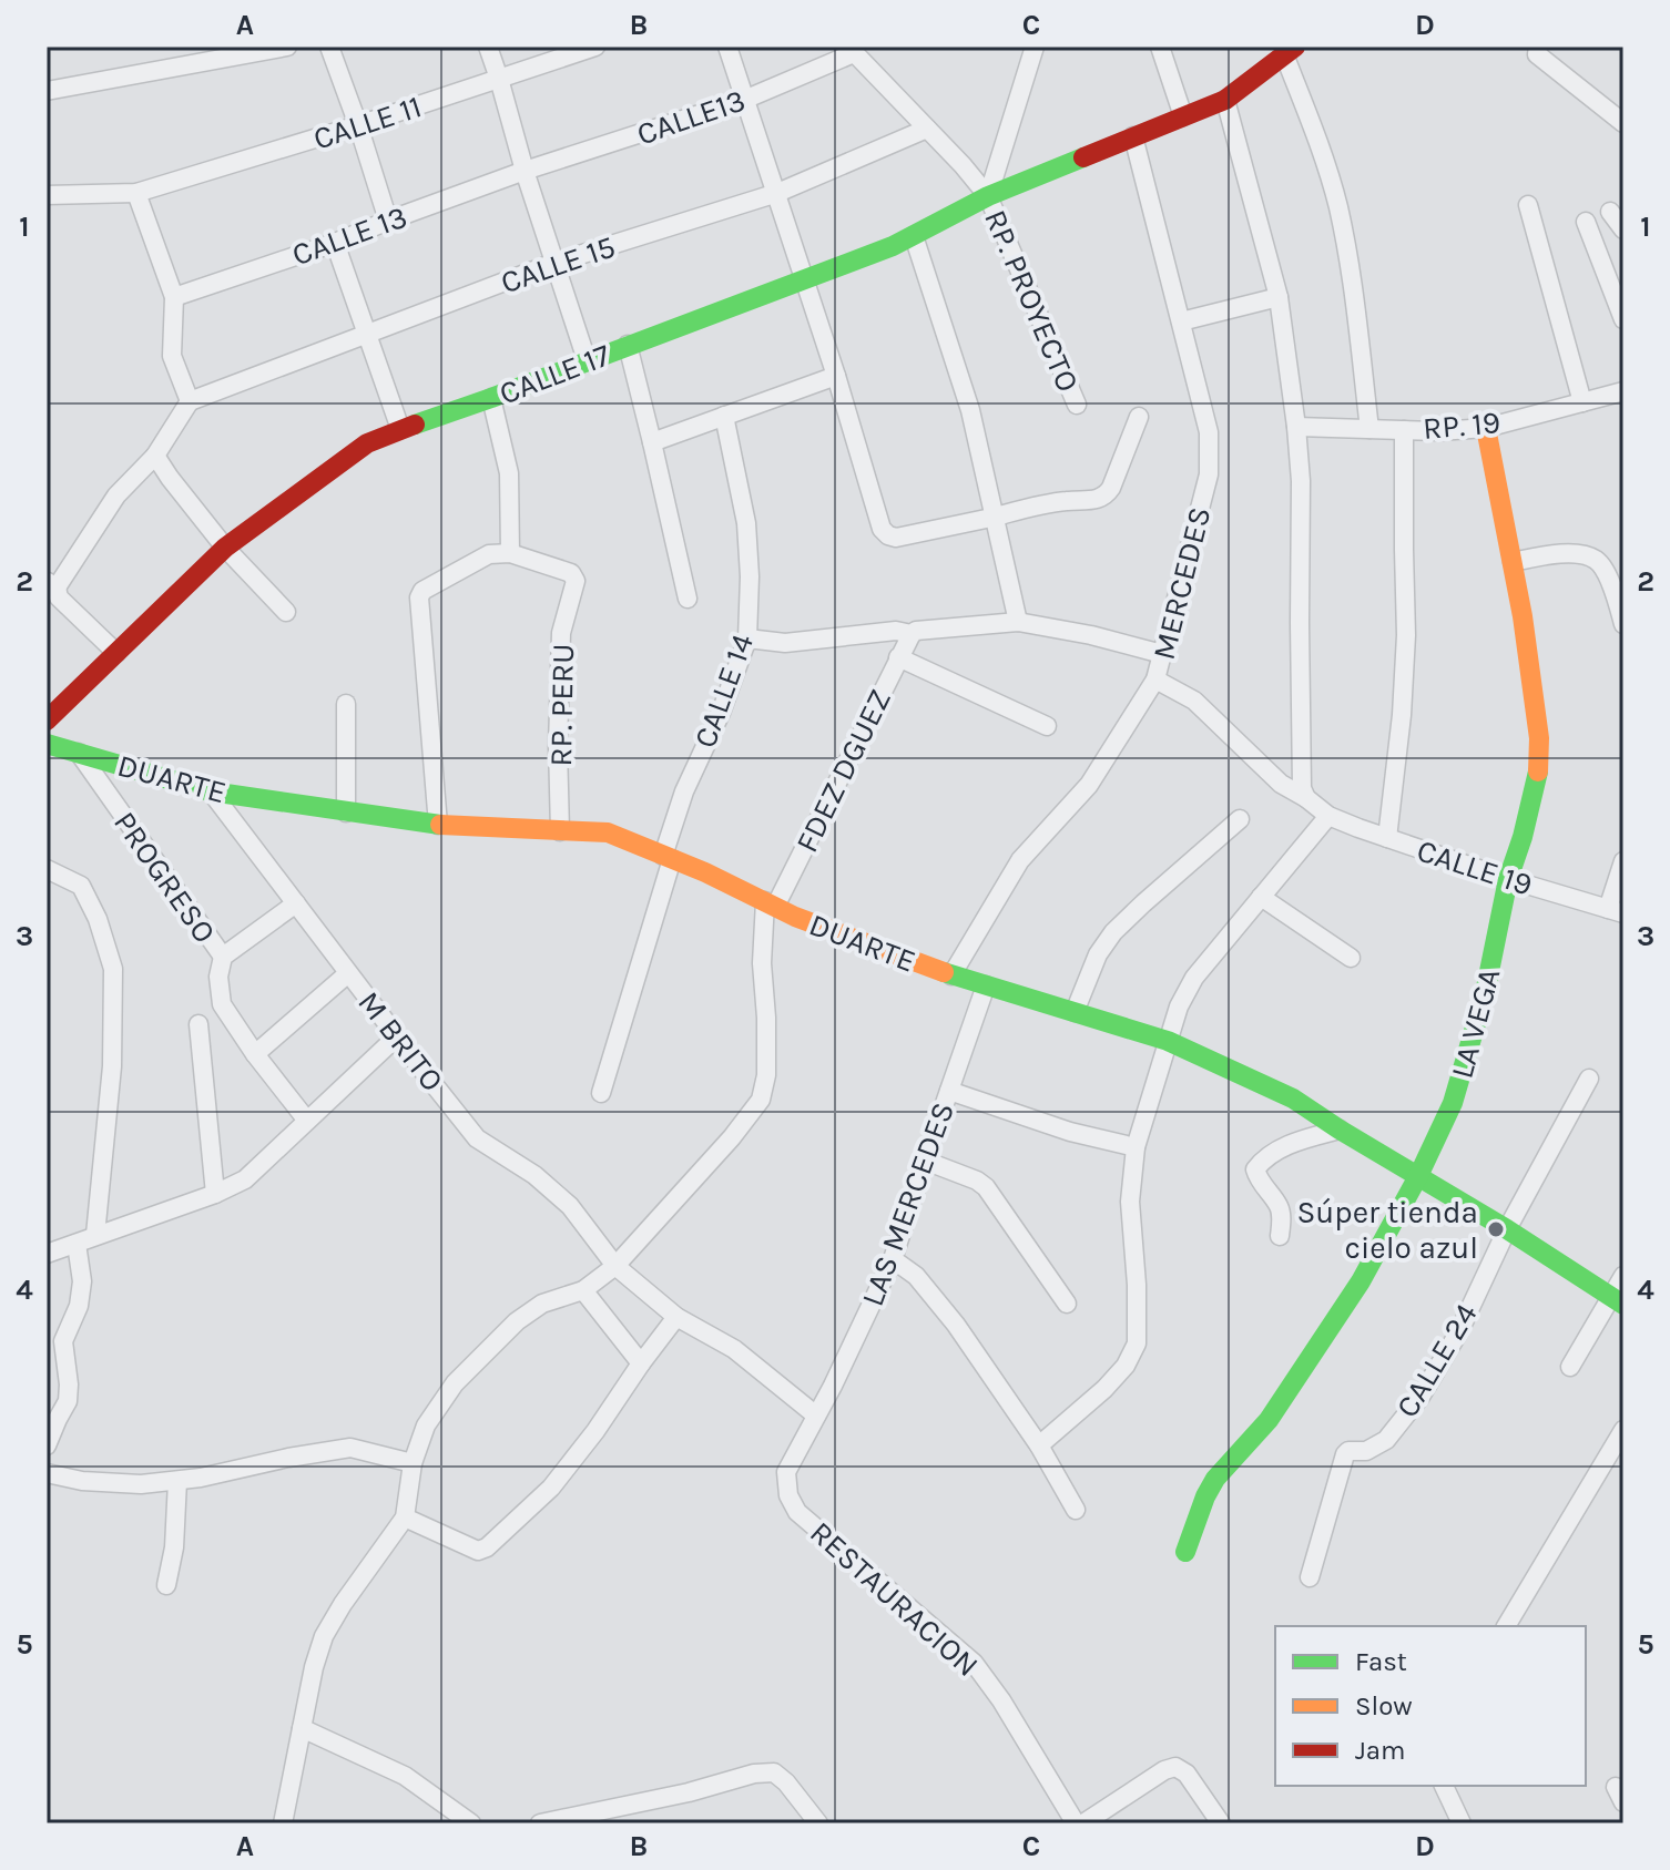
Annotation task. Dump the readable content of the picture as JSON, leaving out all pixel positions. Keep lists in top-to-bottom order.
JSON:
{
  "streets": {
    "street": [
      "CALLE13",
      "CALLE 11",
      "CALLE 13",
      "CALLE 15",
      "RP. PROYECTO",
      "CALLE 17",
      "RP. 19",
      "MERCEDES",
      "CALLE 14",
      "RP. PERU",
      "FDEZ DGUEZ",
      "DUARTE",
      "CALLE 19",
      "PROGRESO",
      "LA VEGA",
      "M BRITO",
      "LAS MERCEDES",
      "CALLE 24",
      "RESTAURACION"
    ]
  },
  "crossings": [
    ["CALLE13", "CALLE 13"],
    ["CALLE13", "RP. PROYECTO"],
    ["CALLE 15", "RP. PROYECTO"],
    ["RP. PROYECTO", "CALLE 17"],
    ["CALLE 17", "MERCEDES"],
    ["RP. 19", "LA VEGA"],
    ["MERCEDES", "DUARTE"],
    ["MERCEDES", "CALLE 19"],
    ["CALLE 14", "DUARTE"],
    ["RP. PERU", "DUARTE"],
    ["FDEZ DGUEZ", "DUARTE"],
    ["DUARTE", "PROGRESO"],
    ["DUARTE", "LA VEGA"],
    ["DUARTE", "M BRITO"],
    ["DUARTE", "LAS MERCEDES"],
    ["DUARTE", "CALLE 24"],
    ["CALLE 19", "LA VEGA"],
    ["M BRITO", "LAS MERCEDES"],
    ["LAS MERCEDES", "RESTAURACION"]
  ],
  "places": ["Súper tienda cielo azul"],
  "legend": ["Fast", "Slow", "Jam"],
  "grid": {
    "columns": [
      "A",
      "B",
      "C",
      "D"
    ],
    "rows": [
      "1",
      "2",
      "3",
      "4",
      "5"
    ]
  }
}
